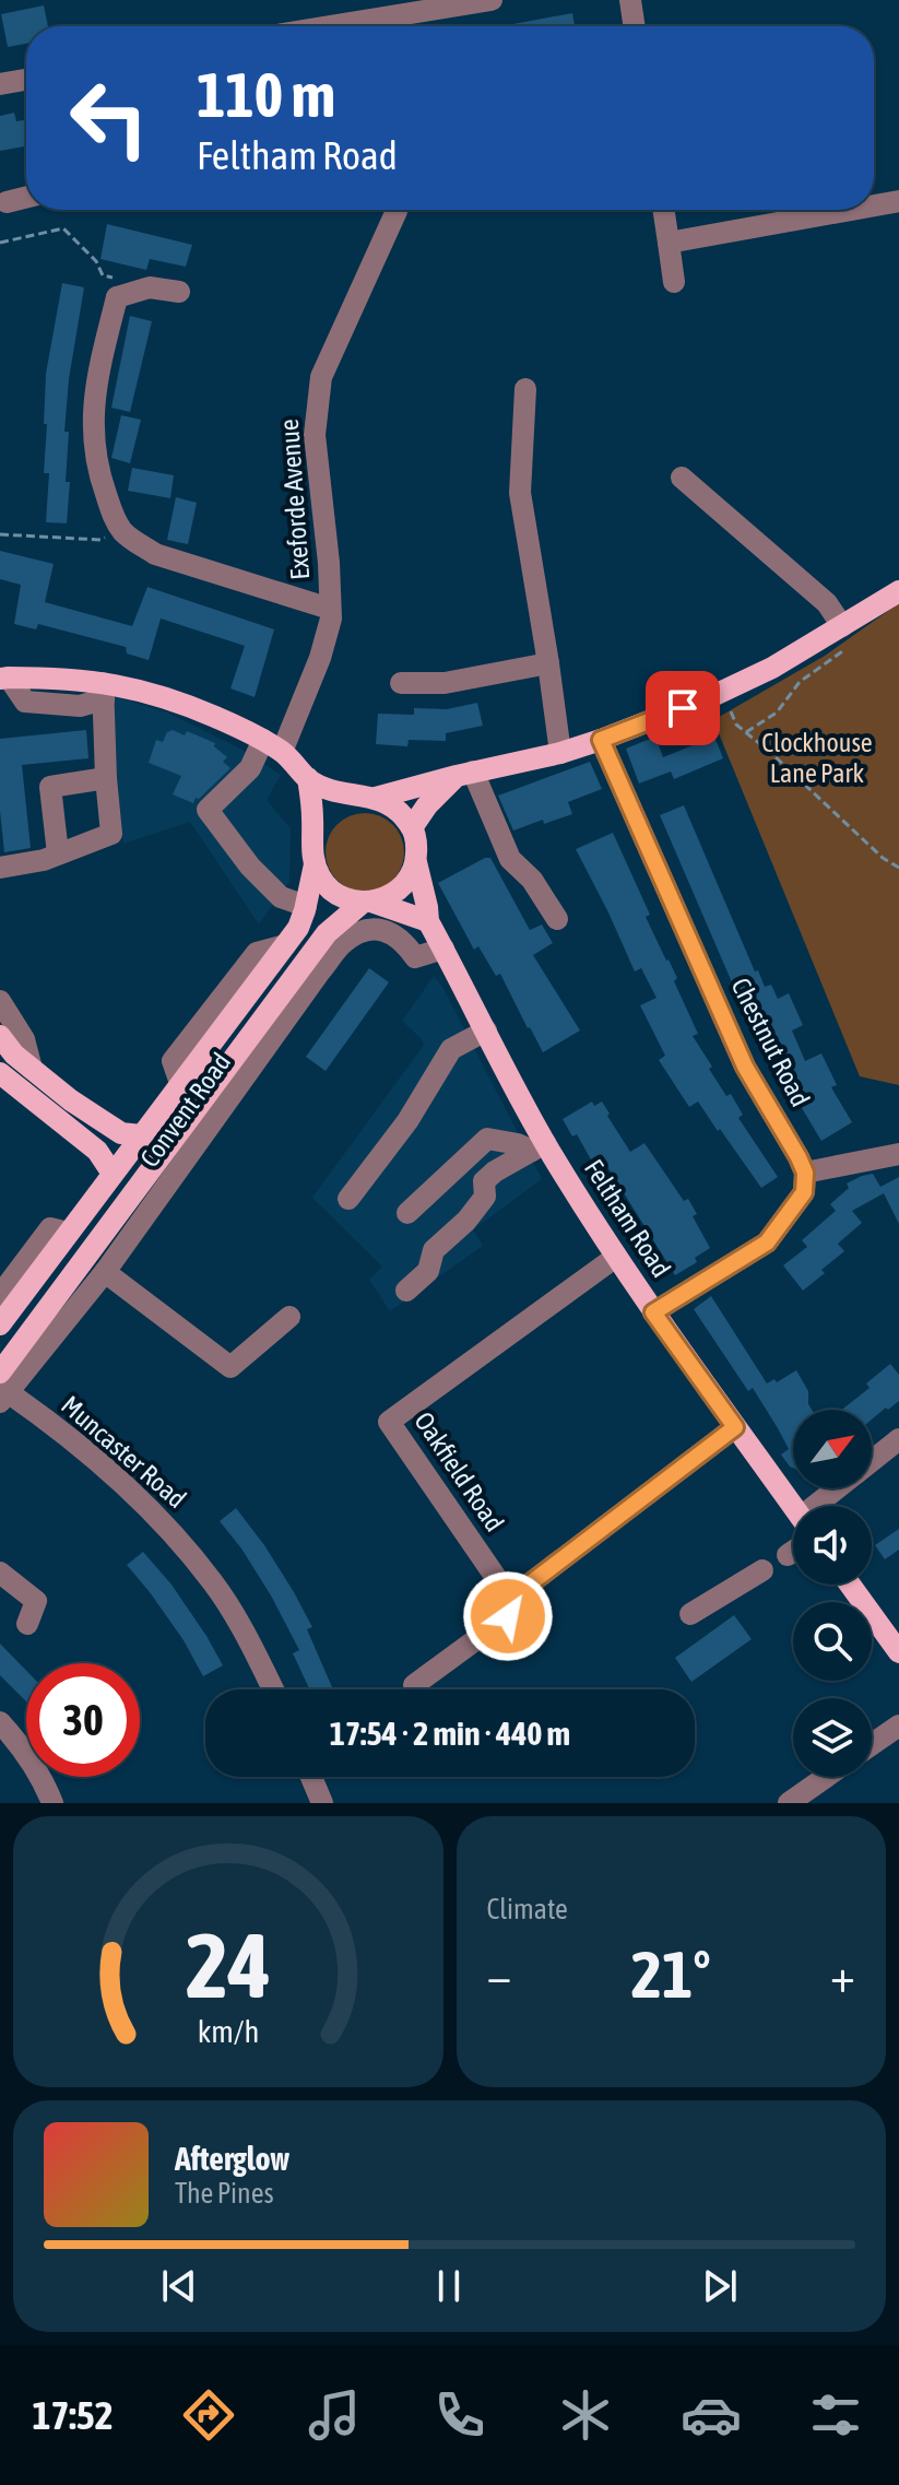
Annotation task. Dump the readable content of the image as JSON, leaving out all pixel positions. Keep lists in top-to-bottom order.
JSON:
{
  "streets": {
    "main road": ["Convent Road", "Feltham Road"],
    "street": [
      "Exeforde Avenue",
      "Chestnut Road",
      "Muncaster Road",
      "Oakfield Road"
    ]
  },
  "crossings": [
    ["Convent Road", "Feltham Road"],
    ["Convent Road", "Muncaster Road"],
    ["Feltham Road", "Oakfield Road"]
  ],
  "parks": ["Clockhouse Lane Park"],
  "north": "top right",
  "page": {
    "turn": ["110 m", "Feltham Road"],
    "limit": "30",
    "trip": "17:54 · 2 min · 440 m",
    "tile": "Climate",
    "heat": ["−", "21°", "+"],
    "song": ["Afterglow", "The Pines"],
    "tabs": "17:52",
    "gauge": ["24", "km/h"]
  }
}
